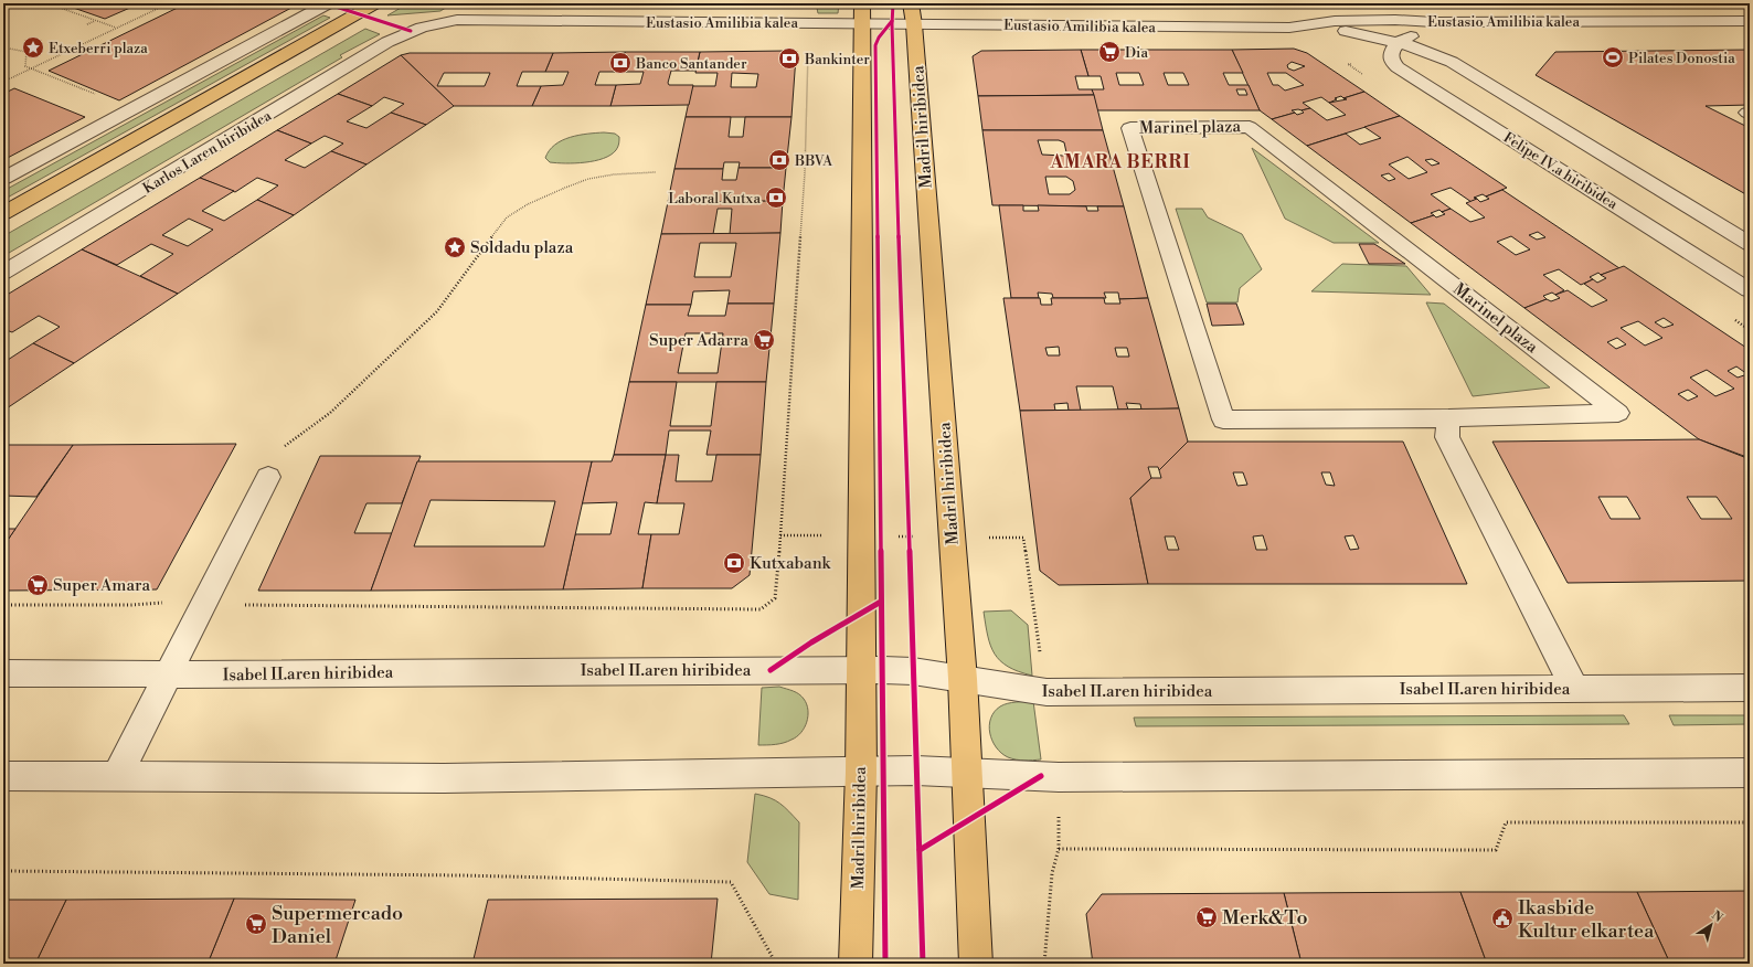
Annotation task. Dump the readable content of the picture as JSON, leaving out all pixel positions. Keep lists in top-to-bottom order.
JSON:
{
  "streets": {
    "main road": ["Madril hiribidea"],
    "street": [
      "Eustasio Amilibia kalea",
      "Marinel plaza",
      "Karlos I.aren hiribidea",
      "Felipe IV.a hiribidea",
      "Isabel II.aren hiribidea"
    ]
  },
  "crossings": [
    ["Eustasio Amilibia kalea", "Madril hiribidea"],
    ["Eustasio Amilibia kalea", "Karlos I.aren hiribidea"],
    ["Madril hiribidea", "Isabel II.aren hiribidea"]
  ],
  "districts": ["AMARA BERRI"],
  "places": {
    "place": ["Etxeberri plaza", "Soldadu plaza"],
    "supermarket": [
      "Dia",
      "Super Adarra",
      "Super Amara",
      "Merk&To",
      "Supermercado Daniel"
    ],
    "sports": ["Pilates Donostia"],
    "bank": [
      "Bankinter",
      "Banco Santander",
      "BBVA",
      "Laboral Kutxa",
      "Kutxabank"
    ],
    "public building": ["Ikasbide Kultur elkartea"]
  },
  "north": "top right"
}
